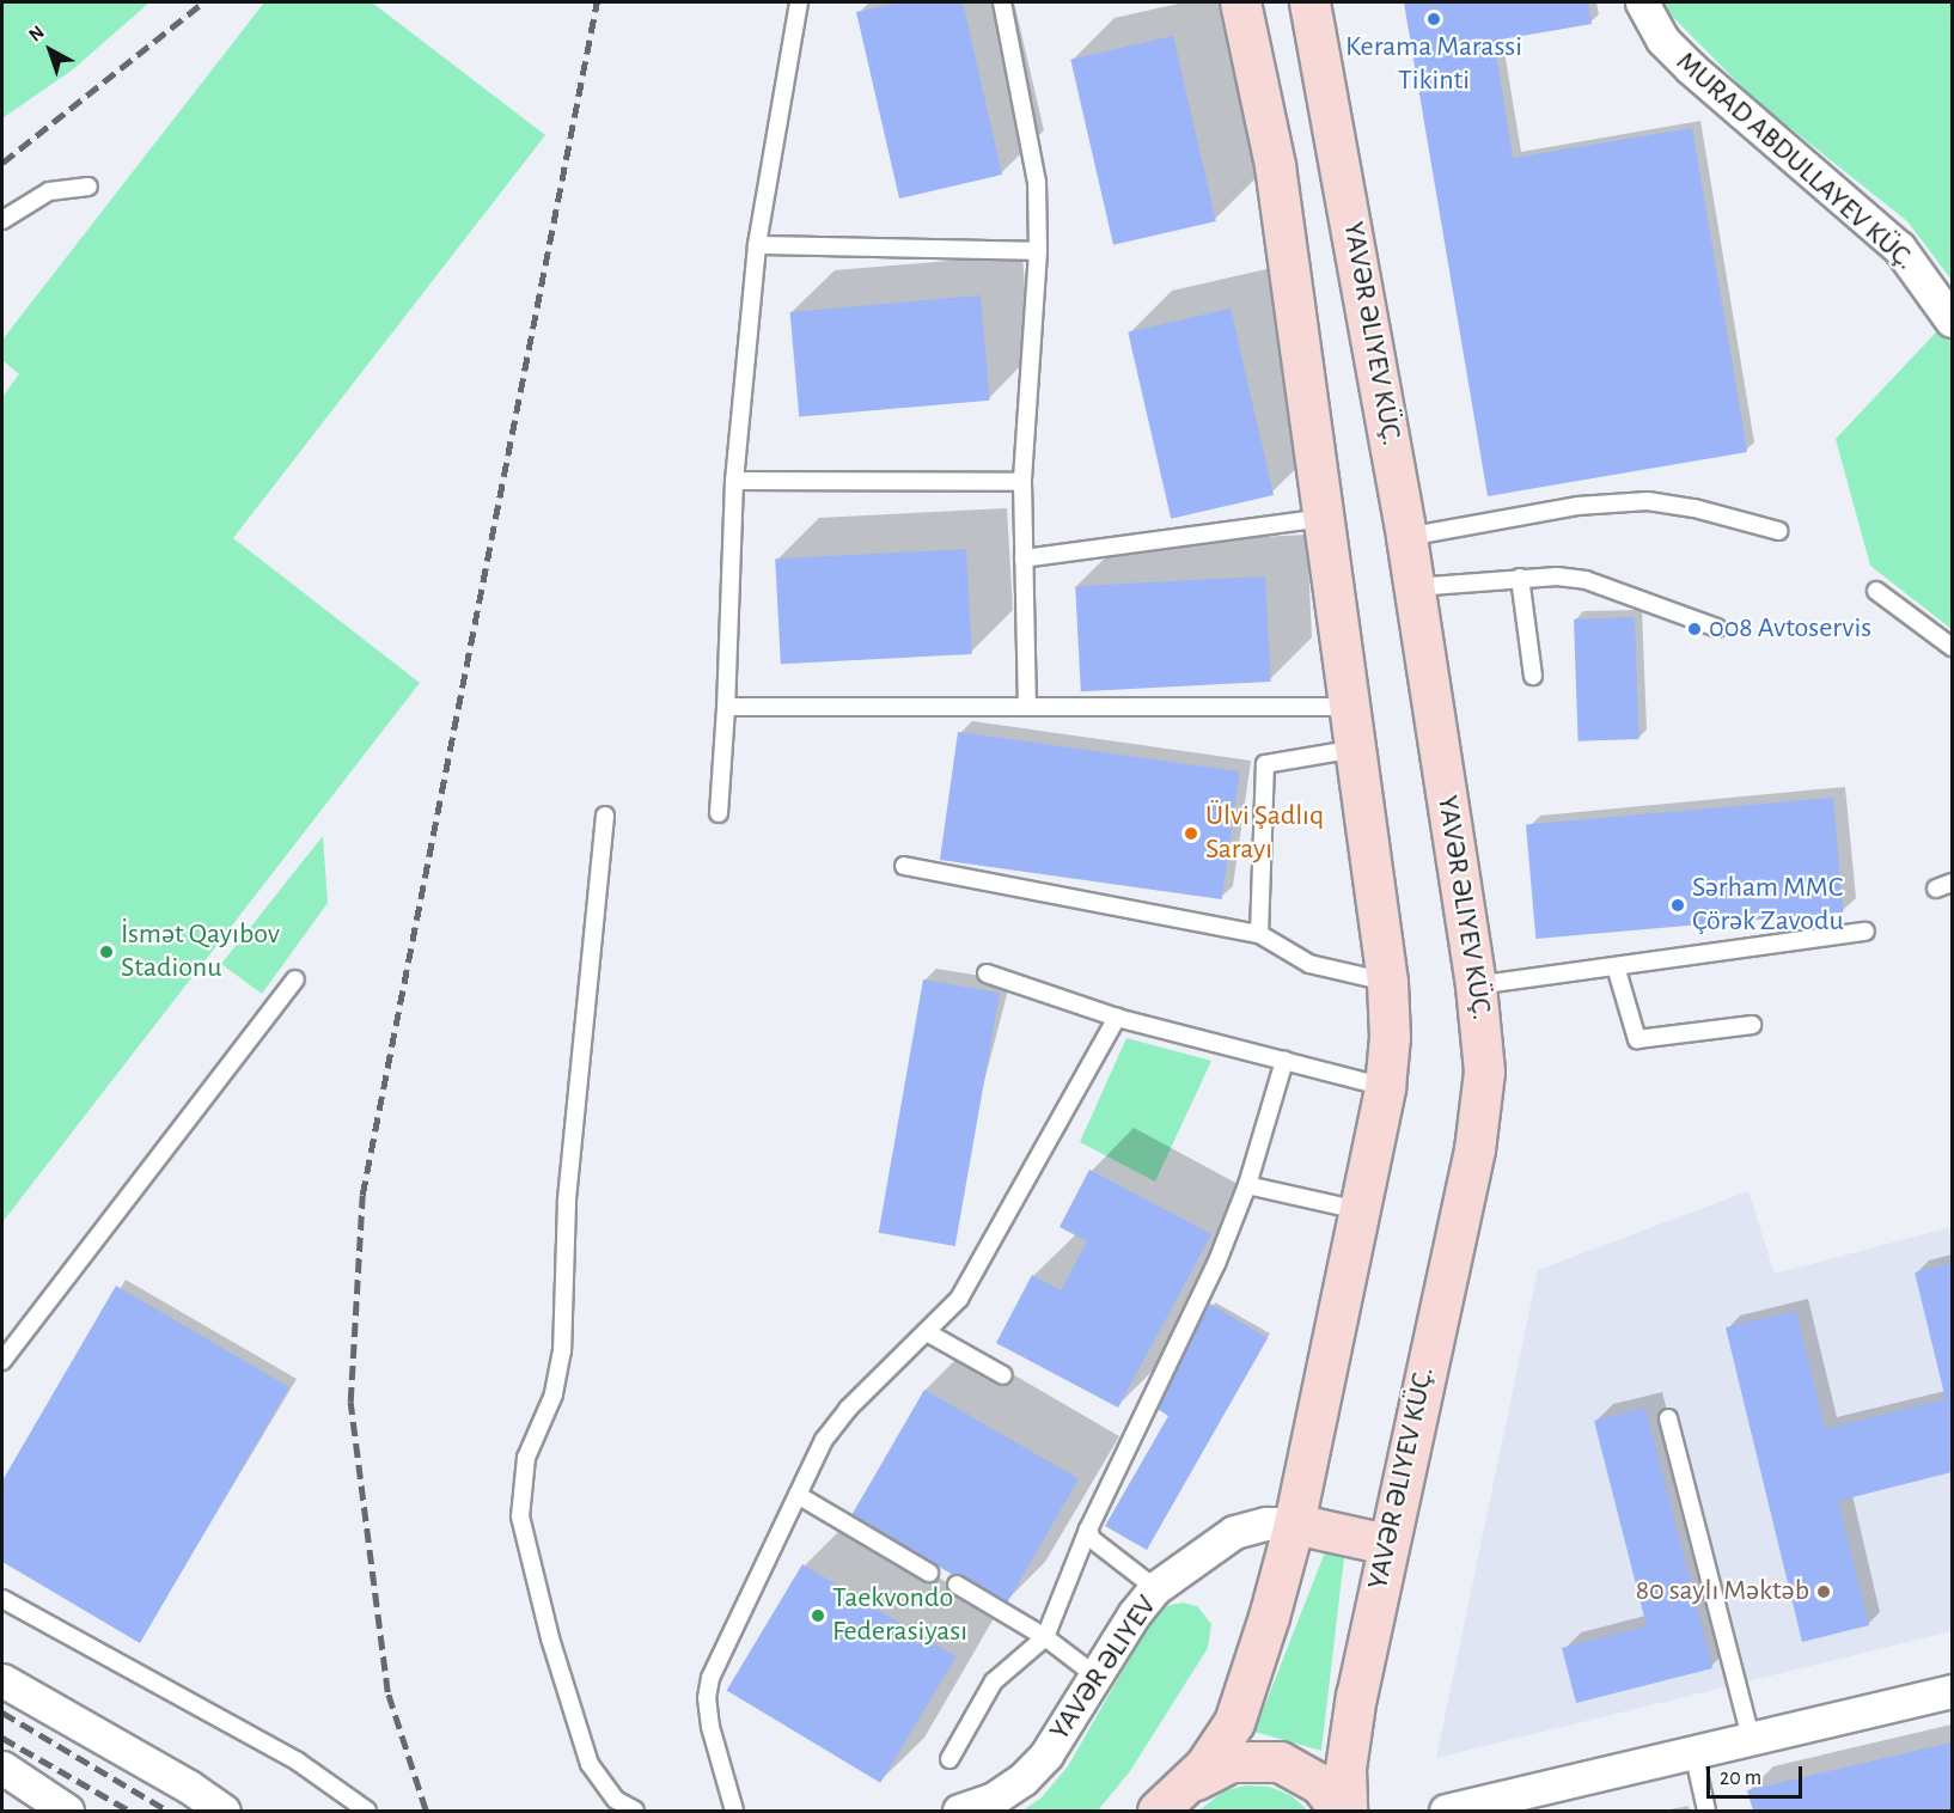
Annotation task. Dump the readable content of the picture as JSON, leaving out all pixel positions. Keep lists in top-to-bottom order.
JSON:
{
  "streets": {
    "main road": ["YAVƏR ƏLIYEV KÜÇ."],
    "street": ["MURAD ABDULLAYEV KÜÇ.", "YAVƏR ƏLIYEV"]
  },
  "places": [
    "Kerama Marassi Tikinti",
    "008 Avtoservis",
    "Ülvi Şadlıq Sarayı",
    "Sərham MMC Çörək Zavodu",
    "İsmət Qayıbov Stadionu",
    "80 saylı Məktəb",
    "Taekvondo Federasiyası"
  ],
  "scale_bar": "20 m",
  "north": "top left"
}
